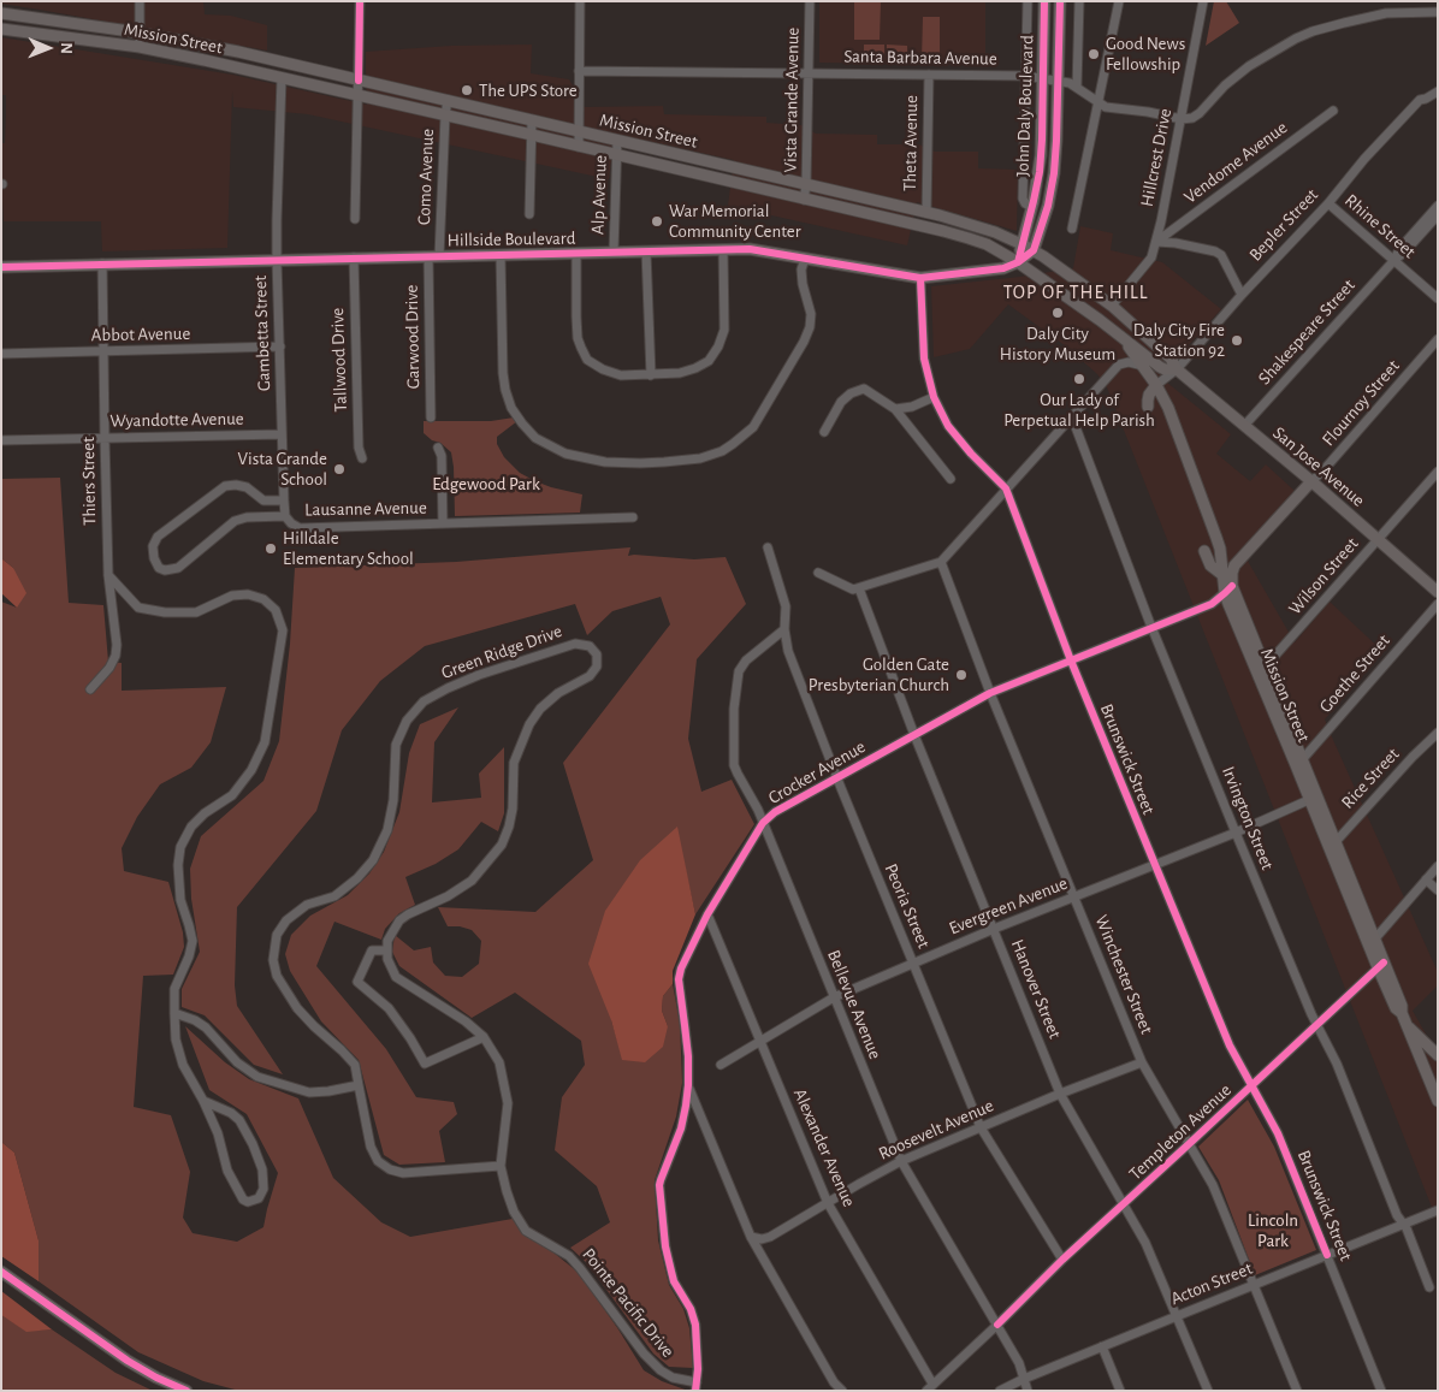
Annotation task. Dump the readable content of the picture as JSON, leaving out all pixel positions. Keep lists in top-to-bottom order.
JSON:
{
  "streets": {
    "main road": [
      "Mission Street",
      "John Daly Boulevard",
      "Hillside Boulevard",
      "Flournoy Street",
      "San Jose Avenue"
    ],
    "street": [
      "Santa Barbara Avenue",
      "Vista Grande Avenue",
      "Theta Avenue",
      "Hillcrest Drive",
      "Vendome Avenue",
      "Como Avenue",
      "Alp Avenue",
      "Bepler Street",
      "Rhine Street",
      "Shakespeare Street",
      "Gambetta Street",
      "Abbot Avenue",
      "Garwood Drive",
      "Tallwood Drive",
      "Wyandotte Avenue",
      "Thiers Street",
      "Lausanne Avenue",
      "Wilson Street",
      "Green Ridge Drive",
      "Goethe Street",
      "Brunswick Street",
      "Crocker Avenue",
      "Rice Street",
      "Irvington Street",
      "Peoria Street",
      "Evergreen Avenue",
      "Winchester Street",
      "Hanover Street",
      "Bellevue Avenue",
      "Roosevelt Avenue",
      "Templeton Avenue",
      "Alexander Avenue",
      "Acton Street",
      "Pointe Pacific Drive"
    ]
  },
  "crossings": [
    ["Mission Street", "Vista Grande Avenue"],
    ["Mission Street", "John Daly Boulevard"],
    ["Mission Street", "Theta Avenue"],
    ["Mission Street", "Hillcrest Drive"],
    ["Mission Street", "Como Avenue"],
    ["Mission Street", "Alp Avenue"],
    ["Mission Street", "Bepler Street"],
    ["Mission Street", "Hillside Boulevard"],
    ["Mission Street", "Gambetta Street"],
    ["Mission Street", "San Jose Avenue"],
    ["Mission Street", "Wilson Street"],
    ["Mission Street", "Goethe Street"],
    ["Mission Street", "Crocker Avenue"],
    ["Mission Street", "Rice Street"],
    ["Mission Street", "Evergreen Avenue"],
    ["Mission Street", "Templeton Avenue"],
    ["Santa Barbara Avenue", "Vista Grande Avenue"],
    ["Santa Barbara Avenue", "John Daly Boulevard"],
    ["Santa Barbara Avenue", "Theta Avenue"],
    ["Santa Barbara Avenue", "Hillcrest Drive"],
    ["John Daly Boulevard", "Hillside Boulevard"],
    ["Hillcrest Drive", "Vendome Avenue"],
    ["Como Avenue", "Hillside Boulevard"],
    ["Alp Avenue", "Hillside Boulevard"],
    ["Bepler Street", "Rhine Street"],
    ["Bepler Street", "San Jose Avenue"],
    ["Rhine Street", "Shakespeare Street"],
    ["Hillside Boulevard", "Gambetta Street"],
    ["Hillside Boulevard", "Garwood Drive"],
    ["Hillside Boulevard", "Tallwood Drive"],
    ["Hillside Boulevard", "Thiers Street"],
    ["Hillside Boulevard", "Brunswick Street"],
    ["Shakespeare Street", "San Jose Avenue"],
    ["Gambetta Street", "Abbot Avenue"],
    ["Gambetta Street", "Wyandotte Avenue"],
    ["Gambetta Street", "Lausanne Avenue"],
    ["Abbot Avenue", "Thiers Street"],
    ["Flournoy Street", "San Jose Avenue"],
    ["Wyandotte Avenue", "Thiers Street"],
    ["San Jose Avenue", "Wilson Street"],
    ["Green Ridge Drive", "Pointe Pacific Drive"],
    ["Brunswick Street", "Crocker Avenue"],
    ["Brunswick Street", "Evergreen Avenue"],
    ["Brunswick Street", "Templeton Avenue"],
    ["Brunswick Street", "Acton Street"],
    ["Crocker Avenue", "Irvington Street"],
    ["Crocker Avenue", "Peoria Street"],
    ["Crocker Avenue", "Winchester Street"],
    ["Crocker Avenue", "Hanover Street"],
    ["Crocker Avenue", "Bellevue Avenue"],
    ["Crocker Avenue", "Alexander Avenue"],
    ["Crocker Avenue", "Pointe Pacific Drive"],
    ["Irvington Street", "Evergreen Avenue"],
    ["Irvington Street", "Templeton Avenue"],
    ["Irvington Street", "Acton Street"],
    ["Peoria Street", "Evergreen Avenue"],
    ["Peoria Street", "Bellevue Avenue"],
    ["Peoria Street", "Roosevelt Avenue"],
    ["Peoria Street", "Templeton Avenue"],
    ["Evergreen Avenue", "Winchester Street"],
    ["Evergreen Avenue", "Hanover Street"],
    ["Evergreen Avenue", "Bellevue Avenue"],
    ["Evergreen Avenue", "Alexander Avenue"],
    ["Winchester Street", "Roosevelt Avenue"],
    ["Winchester Street", "Templeton Avenue"],
    ["Winchester Street", "Acton Street"],
    ["Hanover Street", "Roosevelt Avenue"],
    ["Hanover Street", "Templeton Avenue"],
    ["Hanover Street", "Acton Street"],
    ["Bellevue Avenue", "Roosevelt Avenue"],
    ["Bellevue Avenue", "Templeton Avenue"],
    ["Bellevue Avenue", "Acton Street"],
    ["Roosevelt Avenue", "Alexander Avenue"],
    ["Templeton Avenue", "Alexander Avenue"]
  ],
  "districts": ["TOP OF THE HILL"],
  "parks": ["Edgewood Park", "Lincoln Park"],
  "places": [
    "Good News Fellowship",
    "The UPS Store",
    "War Memorial Community Center",
    "Daly City History Museum",
    "Daly City Fire Station 92",
    "Our Lady of Perpetual Help Parish",
    "Vista Grande School",
    "Hilldale Elementary School",
    "Golden Gate Presbyterian Church"
  ],
  "north": "right"
}
